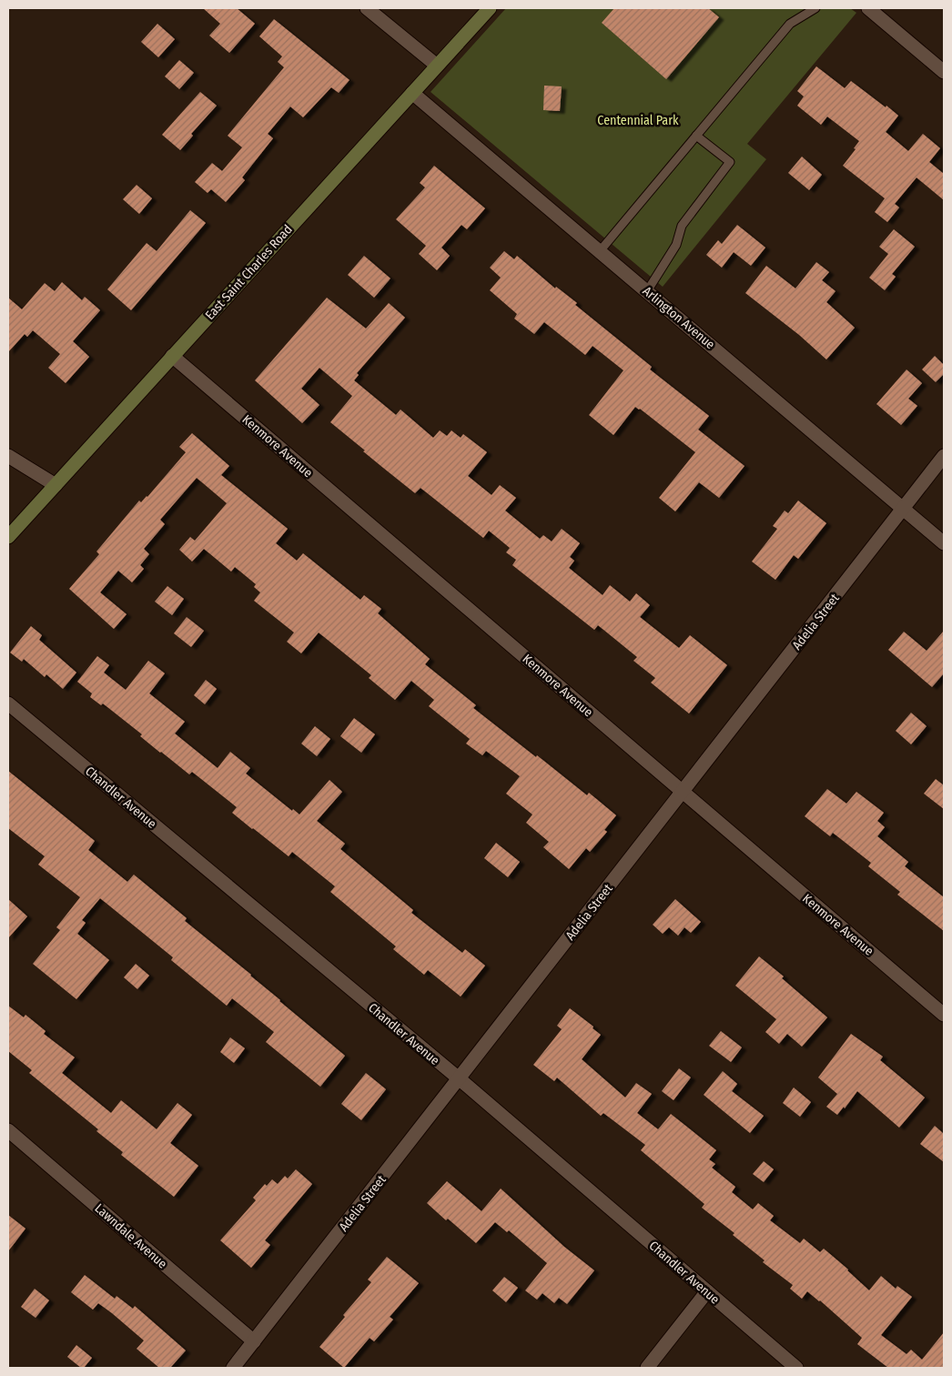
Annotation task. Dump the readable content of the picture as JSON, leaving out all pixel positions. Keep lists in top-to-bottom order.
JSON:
{
  "streets": {
    "main road": ["East Saint Charles Road"],
    "street": [
      "Arlington Avenue",
      "Kenmore Avenue",
      "Adelia Street",
      "Chandler Avenue",
      "Lawndale Avenue"
    ]
  },
  "crossings": [
    ["East Saint Charles Road", "Arlington Avenue"],
    ["East Saint Charles Road", "Kenmore Avenue"],
    ["Arlington Avenue", "Adelia Street"],
    ["Kenmore Avenue", "Adelia Street"],
    ["Adelia Street", "Chandler Avenue"],
    ["Adelia Street", "Lawndale Avenue"]
  ],
  "parks": ["Centennial Park"]
}
